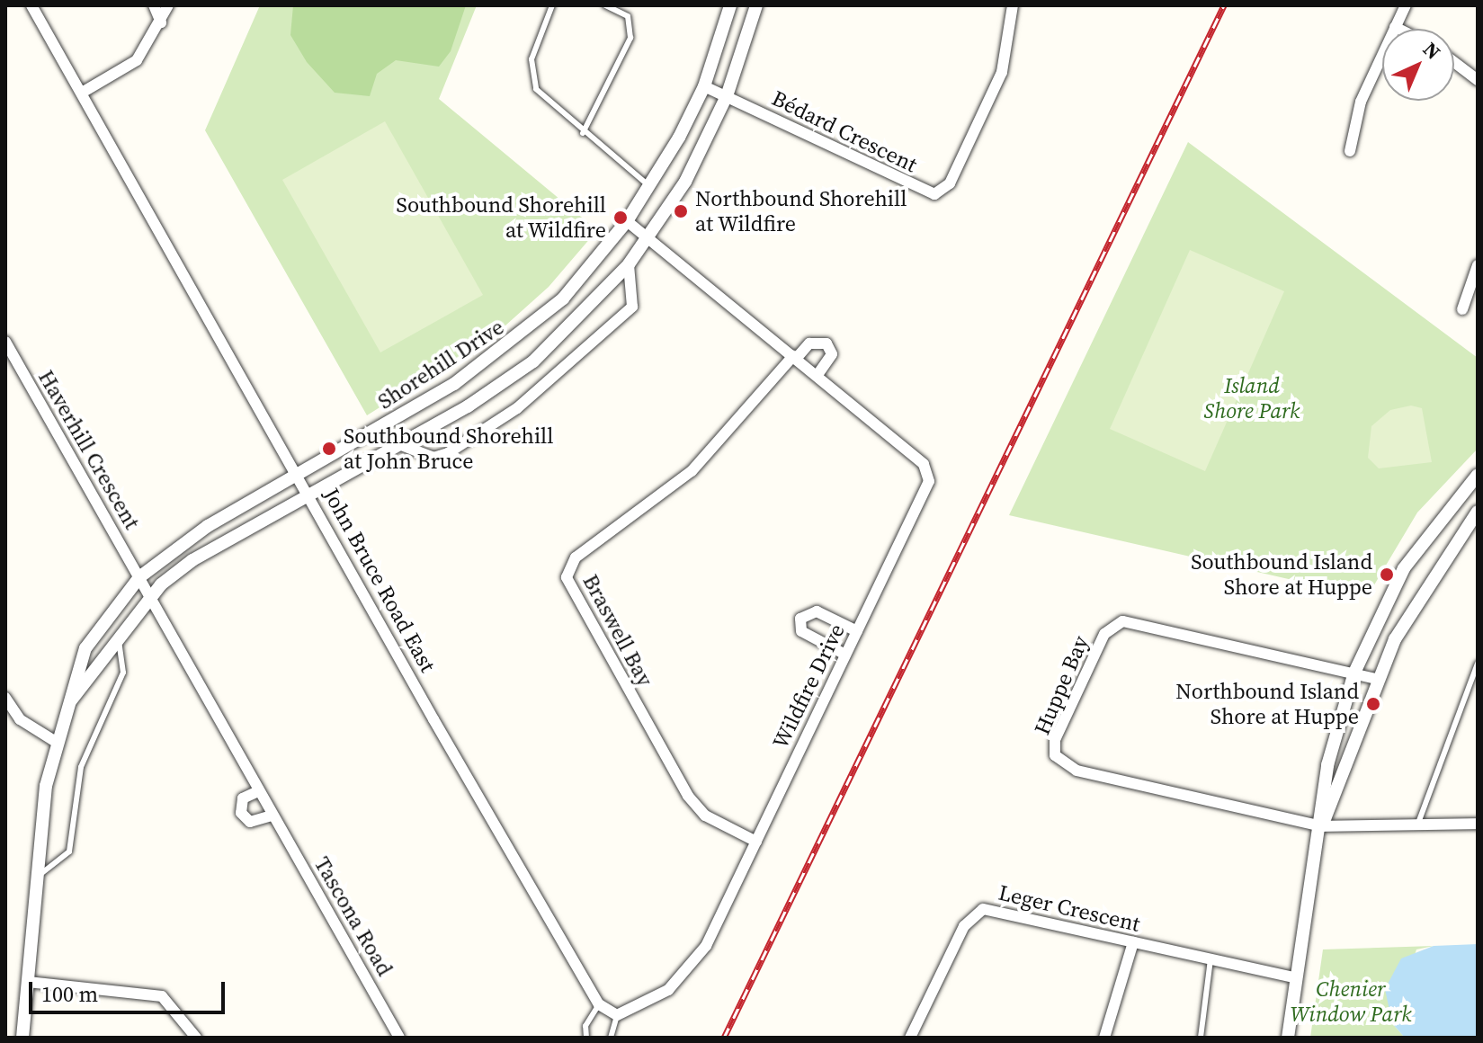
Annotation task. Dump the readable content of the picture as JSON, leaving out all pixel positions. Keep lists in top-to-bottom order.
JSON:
{
  "streets": {
    "street": [
      "Bédard Crescent",
      "Shorehill Drive",
      "Haverhill Crescent",
      "John Bruce Road East",
      "Braswell Bay",
      "Huppe Bay",
      "Wildfire Drive",
      "Leger Crescent",
      "Tascona Road"
    ]
  },
  "crossings": [
    ["Bédard Crescent", "Shorehill Drive"],
    ["Shorehill Drive", "Haverhill Crescent"],
    ["Shorehill Drive", "John Bruce Road East"],
    ["Shorehill Drive", "Wildfire Drive"],
    ["Shorehill Drive", "Tascona Road"],
    ["Haverhill Crescent", "Tascona Road"],
    ["John Bruce Road East", "Wildfire Drive"],
    ["Braswell Bay", "Wildfire Drive"]
  ],
  "parks": ["Island Shore Park", "Chenier Window Park"],
  "places": [
    "Northbound Shorehill at Wildfire",
    "Southbound Shorehill at Wildfire",
    "Southbound Shorehill at John Bruce",
    "Southbound Island Shore at Huppe",
    "Northbound Island Shore at Huppe"
  ],
  "scale_bar": "100 m",
  "north": "top right"
}
